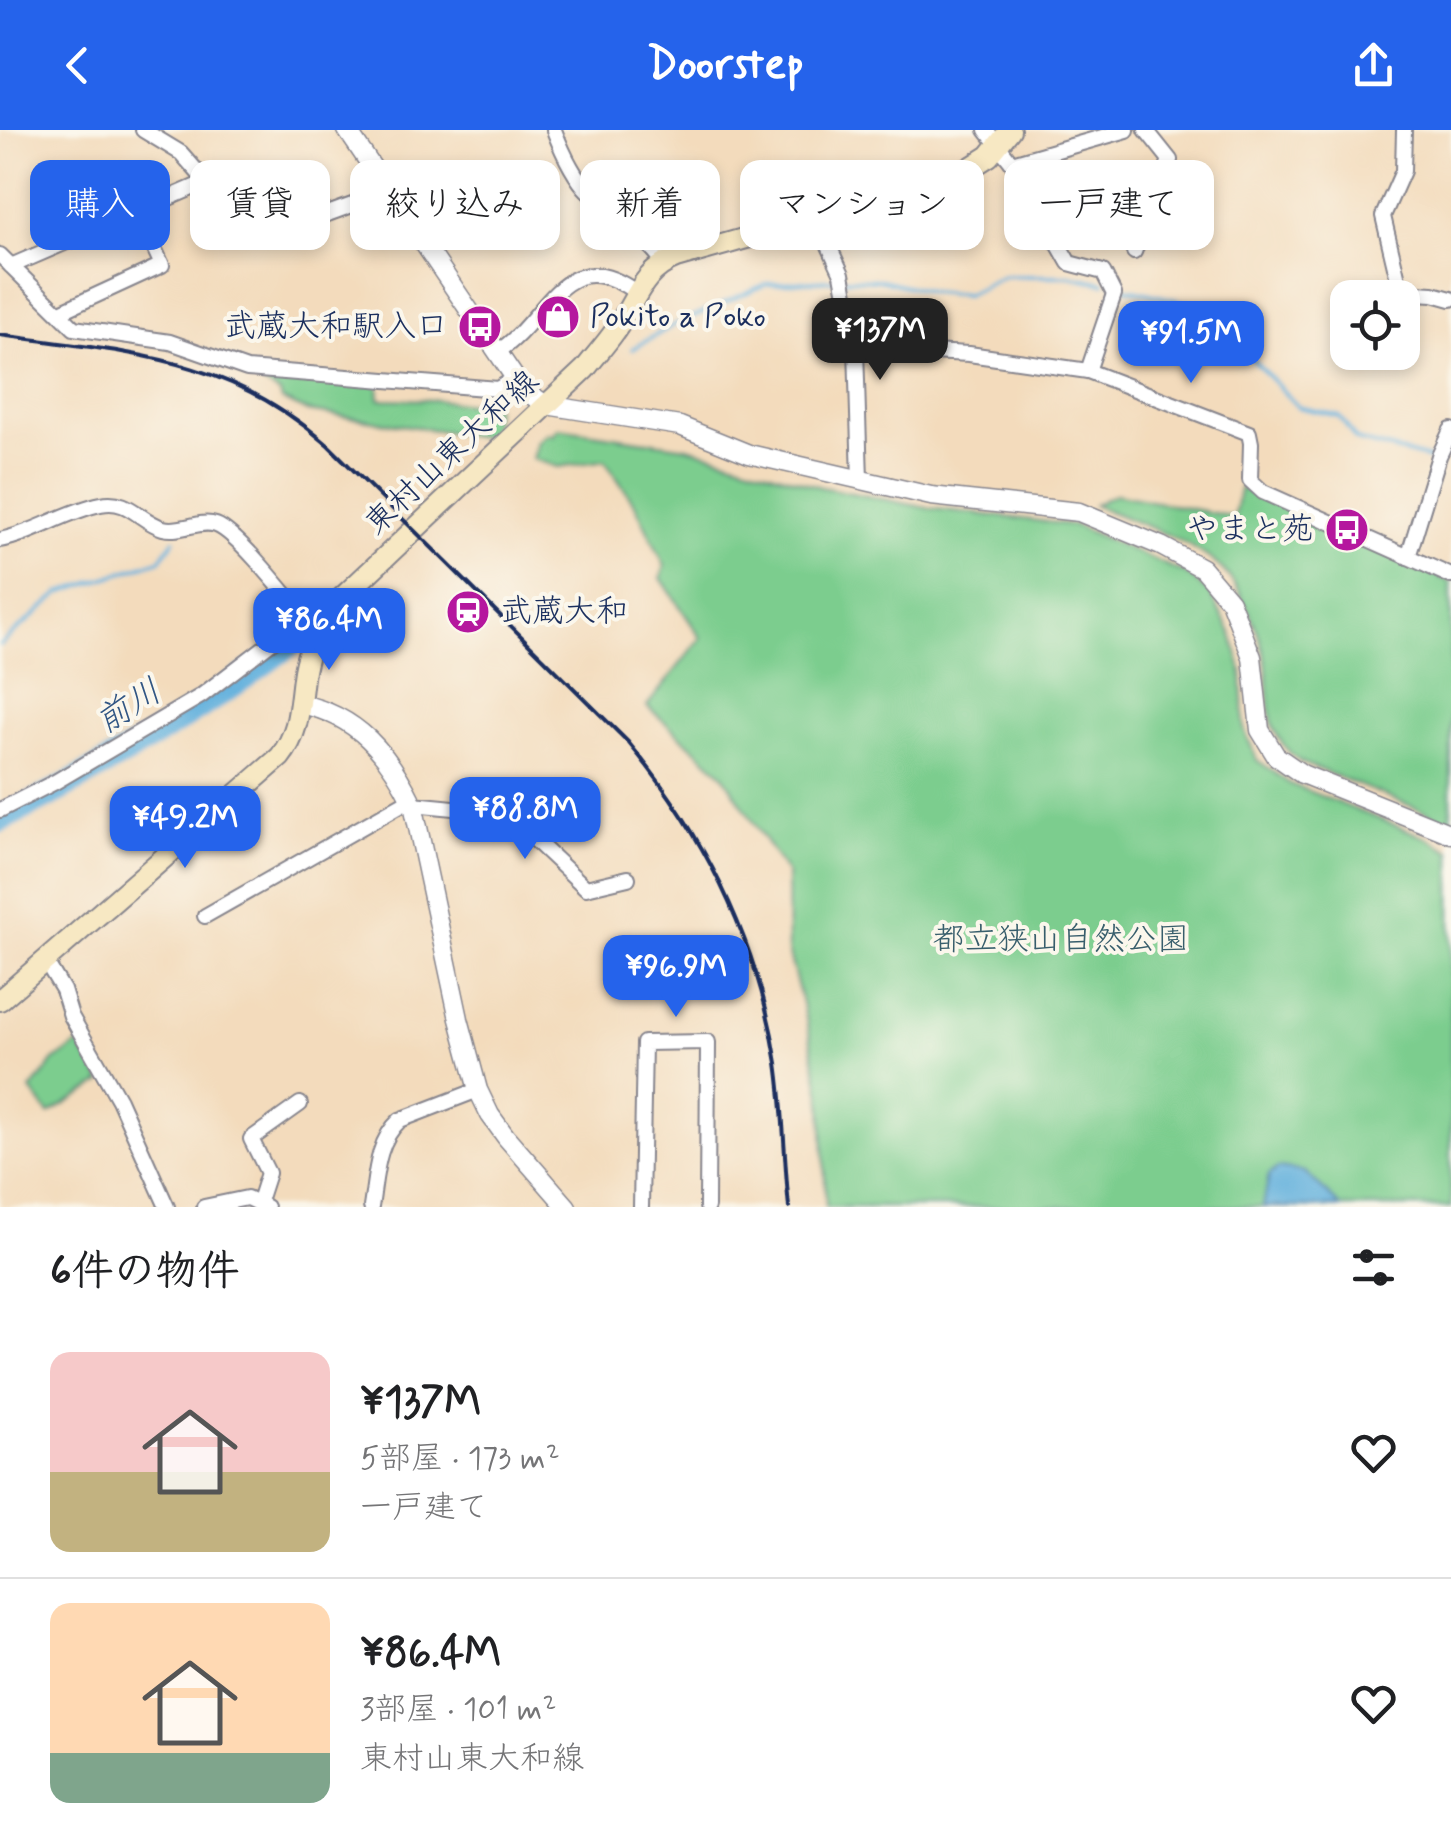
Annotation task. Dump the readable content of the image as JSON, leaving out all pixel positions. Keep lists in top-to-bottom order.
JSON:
{
  "streets": {
    "main road": ["東村山東大和線"]
  },
  "water": ["前川"],
  "parks": ["都立狭山自然公園"],
  "places": {
    "shop": ["Pokito a Poko"],
    "bus stop": ["武蔵大和駅入口", "やまと苑"],
    "station": ["武蔵大和"]
  },
  "page": {
    "header": "Doorstep",
    "chip": [
      "購入",
      "賃貸",
      "絞り込み",
      "新着",
      "マンション",
      "一戸建て"
    ],
    "price": [
      "¥137M",
      "¥91.5M",
      "¥86.4M",
      "¥88.8M",
      "¥49.2M",
      "¥96.9M"
    ],
    "heading": "6件の物件",
    "list": [
      {
        "name": "¥137M",
        "note": "5部屋 · 173 m² · 一戸建て"
      },
      {
        "name": "¥86.4M",
        "note": "3部屋 · 101 m² · 東村山東大和線"
      }
    ]
  }
}
